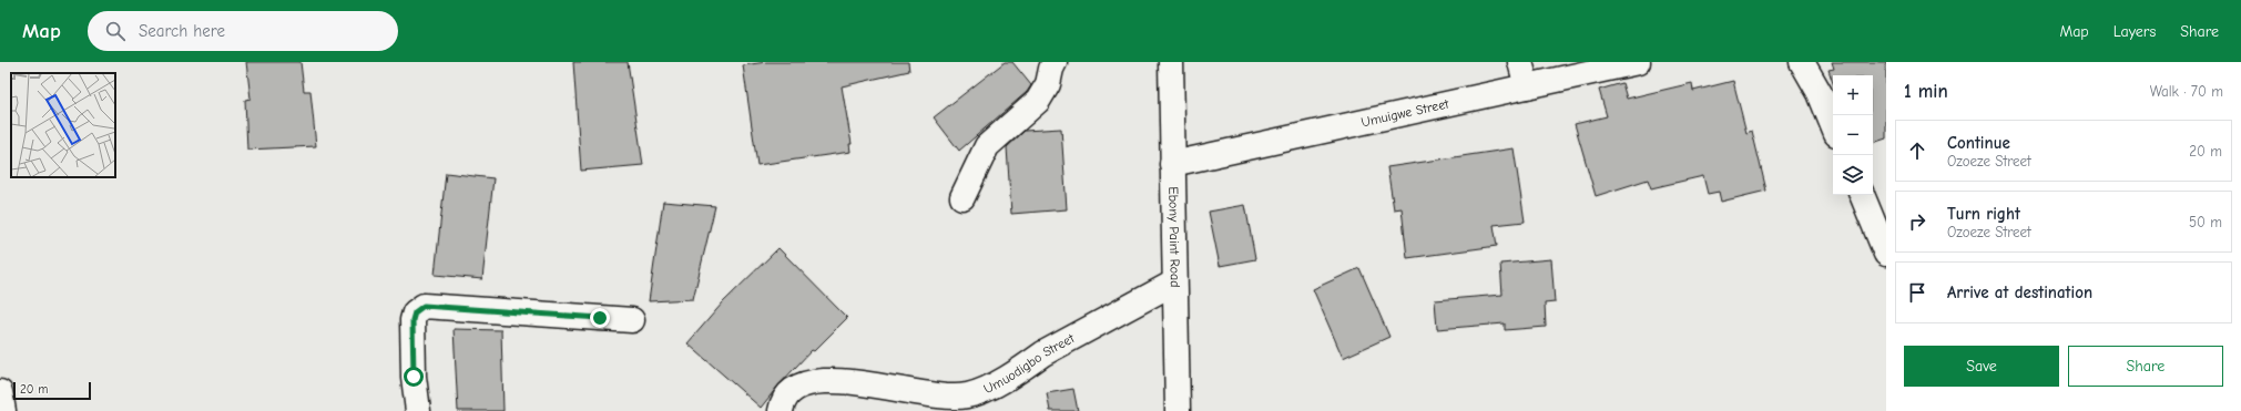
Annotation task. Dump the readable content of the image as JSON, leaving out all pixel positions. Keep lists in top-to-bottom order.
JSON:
{
  "streets": {
    "street": ["Umuigwe Street", "Ebony Paint Road", "Umuodigbo Street"]
  },
  "crossings": [
    ["Umuigwe Street", "Ebony Paint Road"],
    ["Ebony Paint Road", "Umuodigbo Street"]
  ],
  "scale_bar": "20 m",
  "page": {
    "header": "Map",
    "search": "Search here",
    "nav": ["Map", "Layers", "Share"],
    "heading": ["1 min", "Walk · 70 m"],
    "map_buttons": ["+", "−"],
    "list": [
      ["Continue", "Ozoeze Street", "20 m"],
      ["Turn right", "Ozoeze Street", "50 m"],
      "Arrive at destination"
    ],
    "buttons": ["Save", "Share"],
    "scale": "20 m"
  }
}
